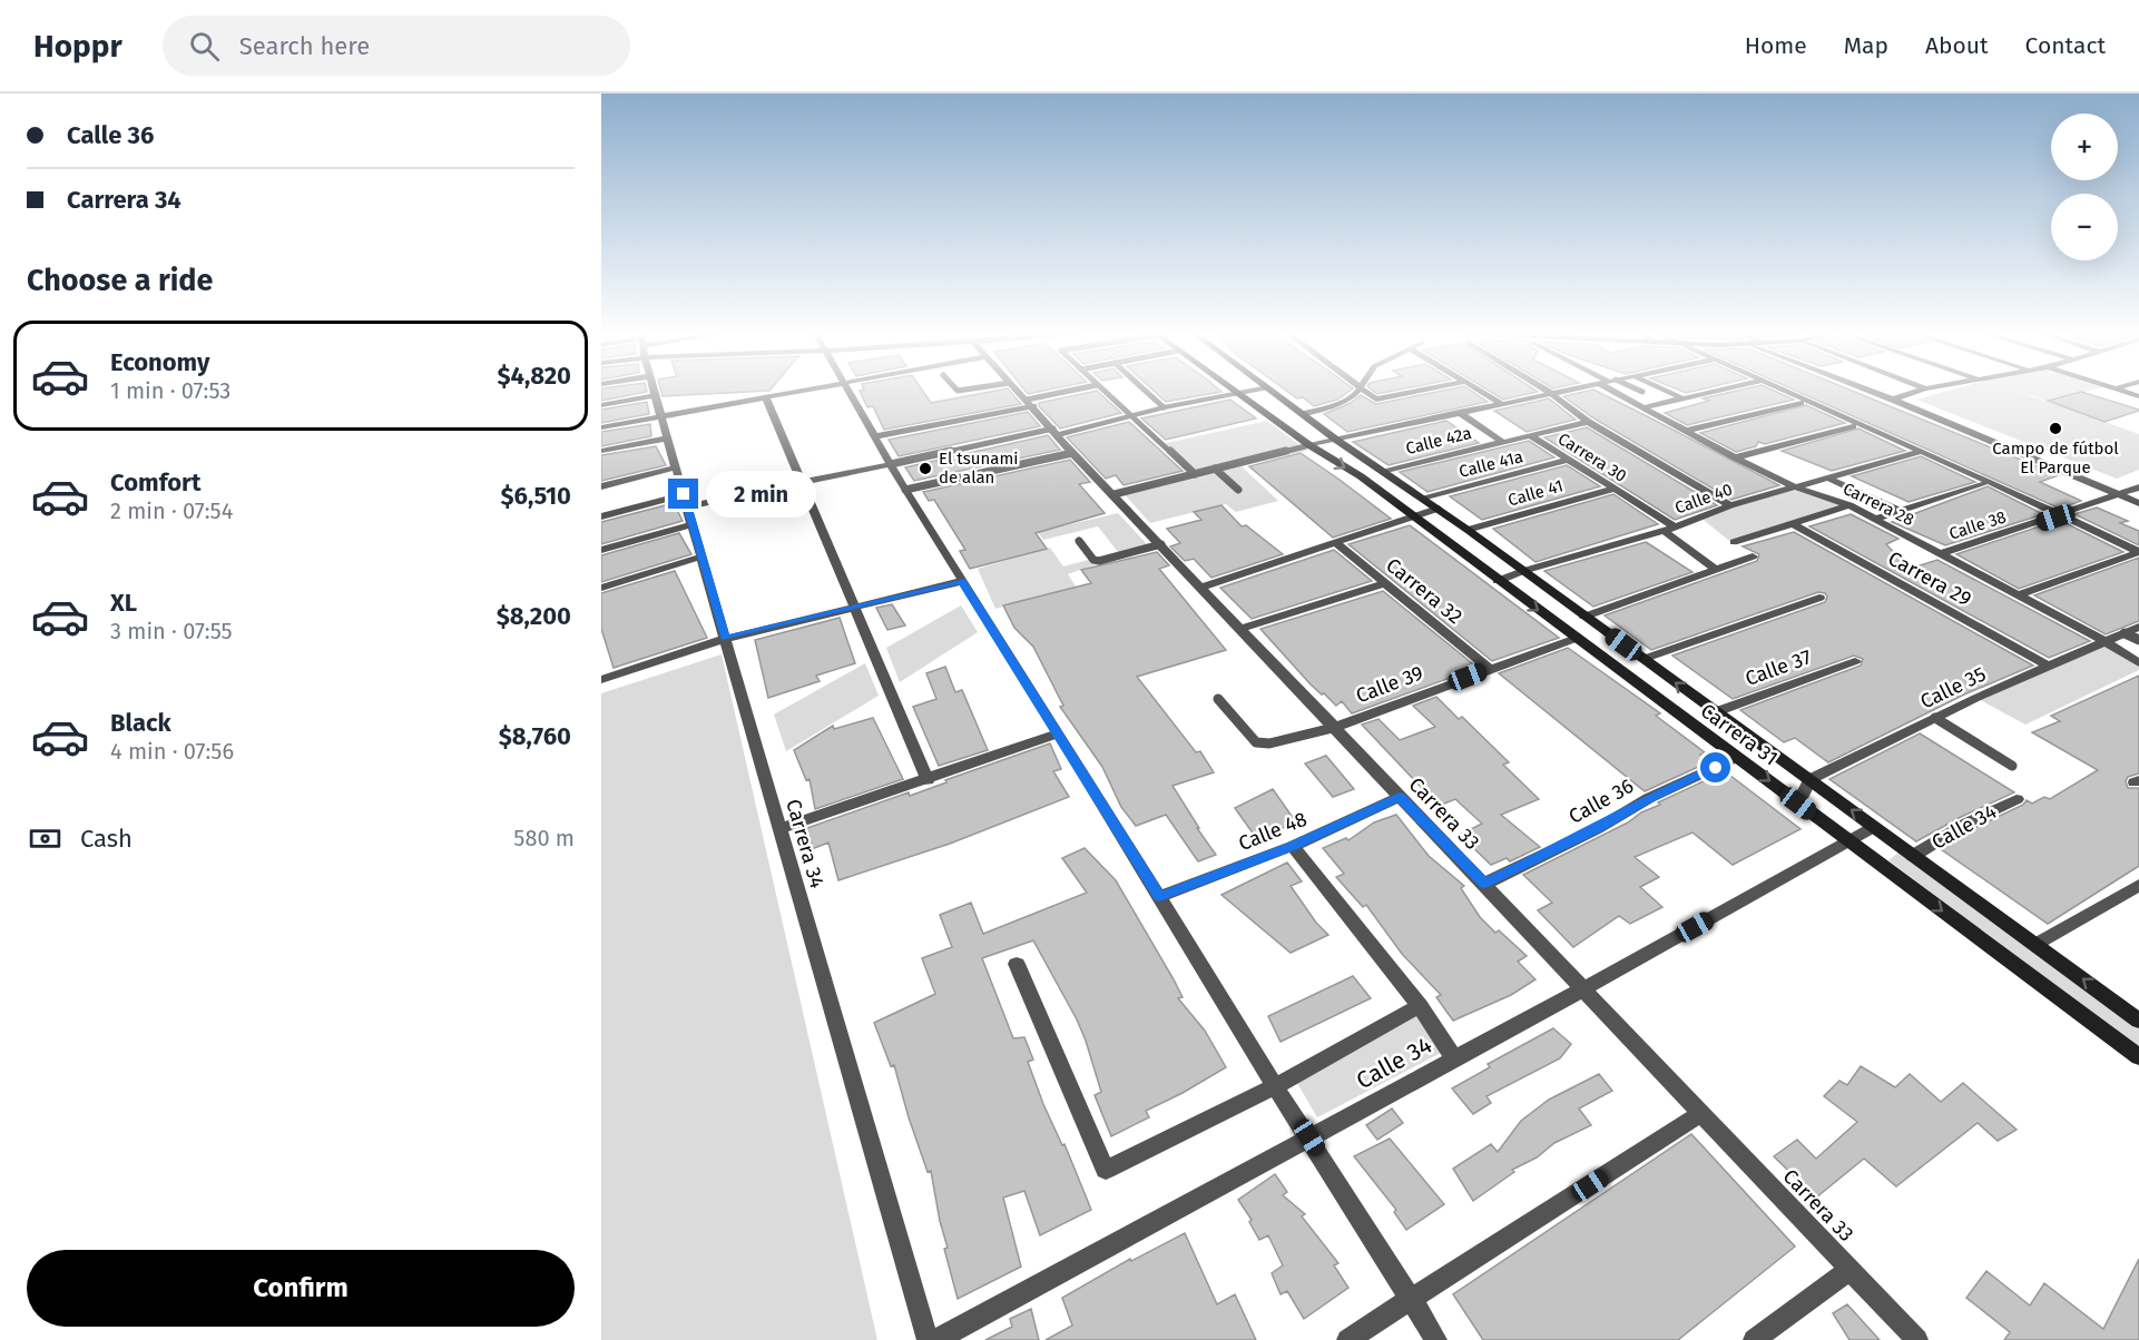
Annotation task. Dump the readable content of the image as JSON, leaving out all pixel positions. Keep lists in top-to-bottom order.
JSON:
{
  "streets": {
    "street": [
      "Calle 42a",
      "Carrera 30",
      "Calle 41a",
      "Calle 41",
      "Calle 40",
      "Carrera 28",
      "Calle 38",
      "Carrera 29",
      "Carrera 32",
      "Calle 37",
      "Calle 39",
      "Calle 35",
      "Carrera 31",
      "Calle 36",
      "Carrera 33",
      "Calle 34",
      "Calle 48",
      "Carrera 34"
    ]
  },
  "crossings": [
    ["Calle 42a", "Carrera 30"],
    ["Calle 42a", "Carrera 31"],
    ["Carrera 30", "Calle 41a"],
    ["Carrera 30", "Calle 41"],
    ["Carrera 30", "Calle 40"],
    ["Calle 41a", "Carrera 31"],
    ["Calle 41", "Carrera 31"],
    ["Calle 40", "Carrera 28"],
    ["Calle 40", "Carrera 31"],
    ["Carrera 28", "Calle 38"],
    ["Carrera 28", "Calle 35"],
    ["Carrera 29", "Calle 35"],
    ["Carrera 32", "Calle 39"],
    ["Calle 37", "Carrera 31"],
    ["Calle 39", "Carrera 31"],
    ["Calle 39", "Carrera 33"],
    ["Calle 35", "Carrera 31"],
    ["Carrera 31", "Calle 36"],
    ["Carrera 31", "Calle 34"],
    ["Calle 36", "Carrera 33"],
    ["Carrera 33", "Calle 34"],
    ["Carrera 33", "Calle 48"]
  ],
  "places": ["Campo de fútbol El Parque", "El tsunami de alan"],
  "page": {
    "header": "Hoppr",
    "search": "Search here",
    "nav": [
      "Home",
      "Map",
      "About",
      "Contact"
    ],
    "banner": ["Calle 36", "Carrera 34"],
    "map_buttons": ["+", "−"],
    "heading": "Choose a ride",
    "list": [
      {
        "name": "Economy",
        "note": "1 min · 07:53",
        "value": "$4,820"
      },
      {
        "name": "Comfort",
        "note": "2 min · 07:54",
        "value": "$6,510"
      },
      {
        "name": "XL",
        "note": "3 min · 07:55",
        "value": "$8,200"
      },
      {
        "name": "Black",
        "note": "4 min · 07:56",
        "value": "$8,760"
      }
    ],
    "bubble": "2 min",
    "pay": ["Cash", "580 m"],
    "buttons": "Confirm"
  }
}
